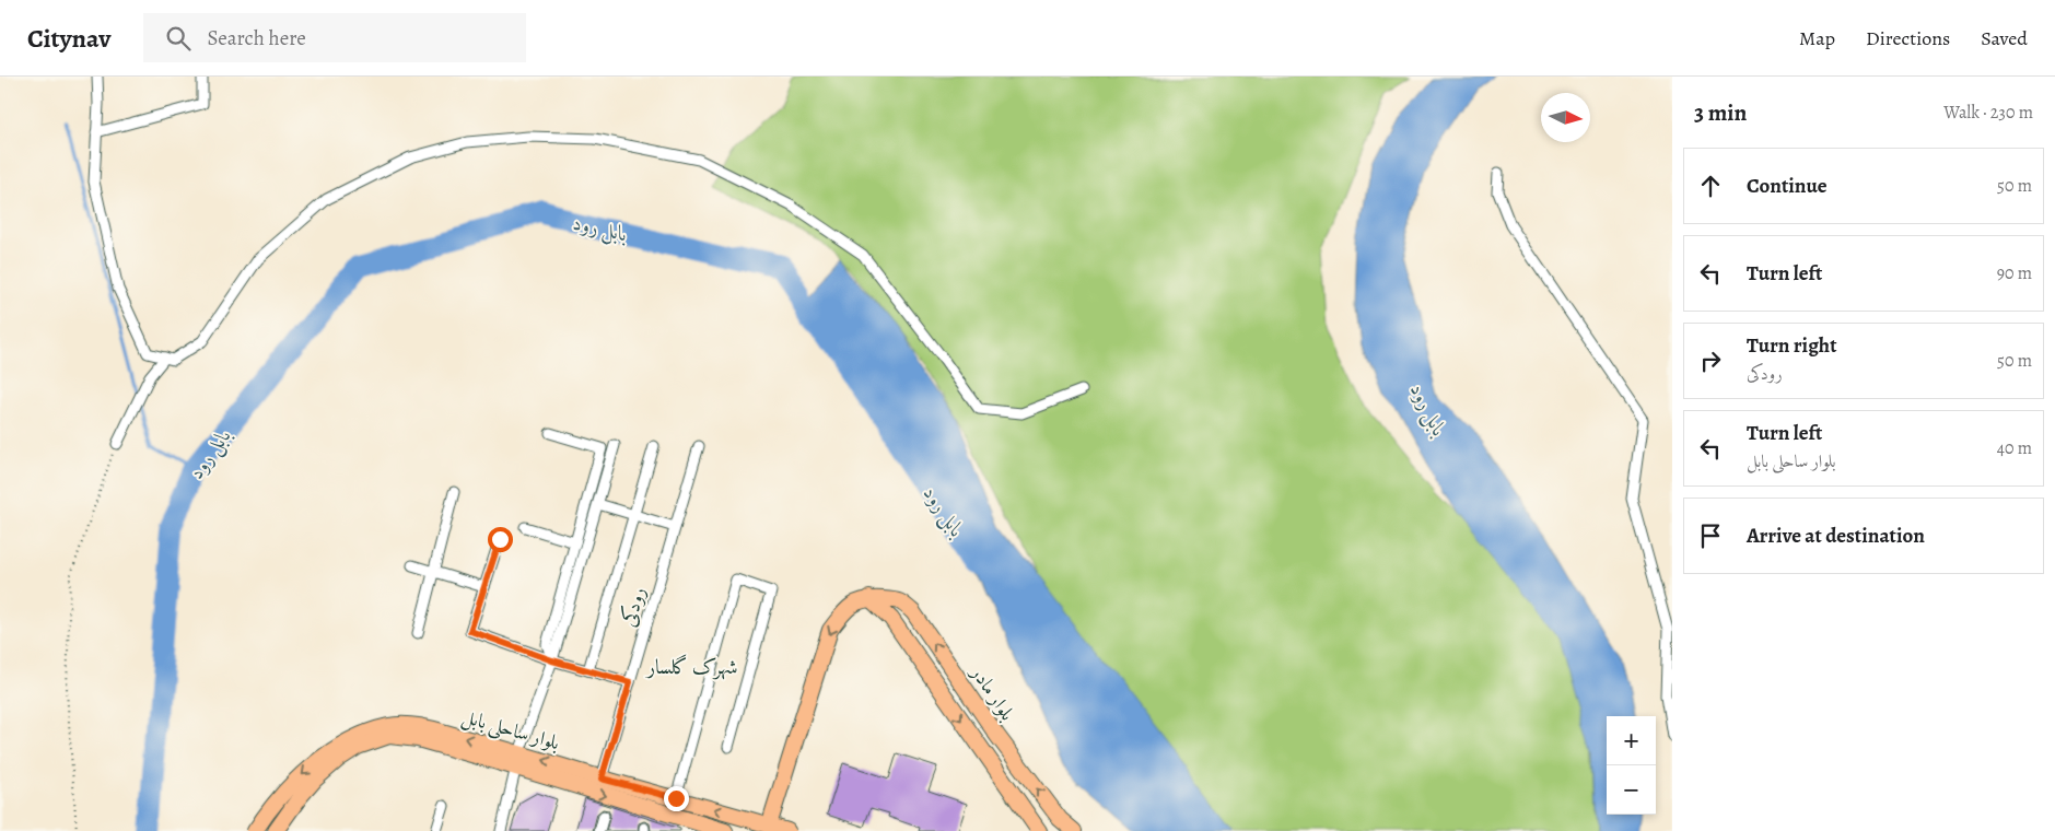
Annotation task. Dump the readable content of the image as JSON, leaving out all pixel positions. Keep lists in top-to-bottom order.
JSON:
{
  "streets": {
    "main road": ["بلوار مادر", "بلوار ساحلی بابل"],
    "street": ["رودکی"]
  },
  "crossings": [
    ["رودکی", "بلوار ساحلی بابل"]
  ],
  "districts": ["شهرک گلسار"],
  "water": ["بابل رود"],
  "north": "right",
  "page": {
    "header": "Citynav",
    "search": "Search here",
    "nav": ["Map", "Directions", "Saved"],
    "heading": ["3 min", "Walk · 230 m"],
    "list": [
      ["Continue", "50 m"],
      ["Turn left", "90 m"],
      ["Turn right", "رودکی", "50 m"],
      ["Turn left", "بلوار ساحلی بابل", "40 m"],
      "Arrive at destination"
    ],
    "map_buttons": ["+", "−"]
  }
}
